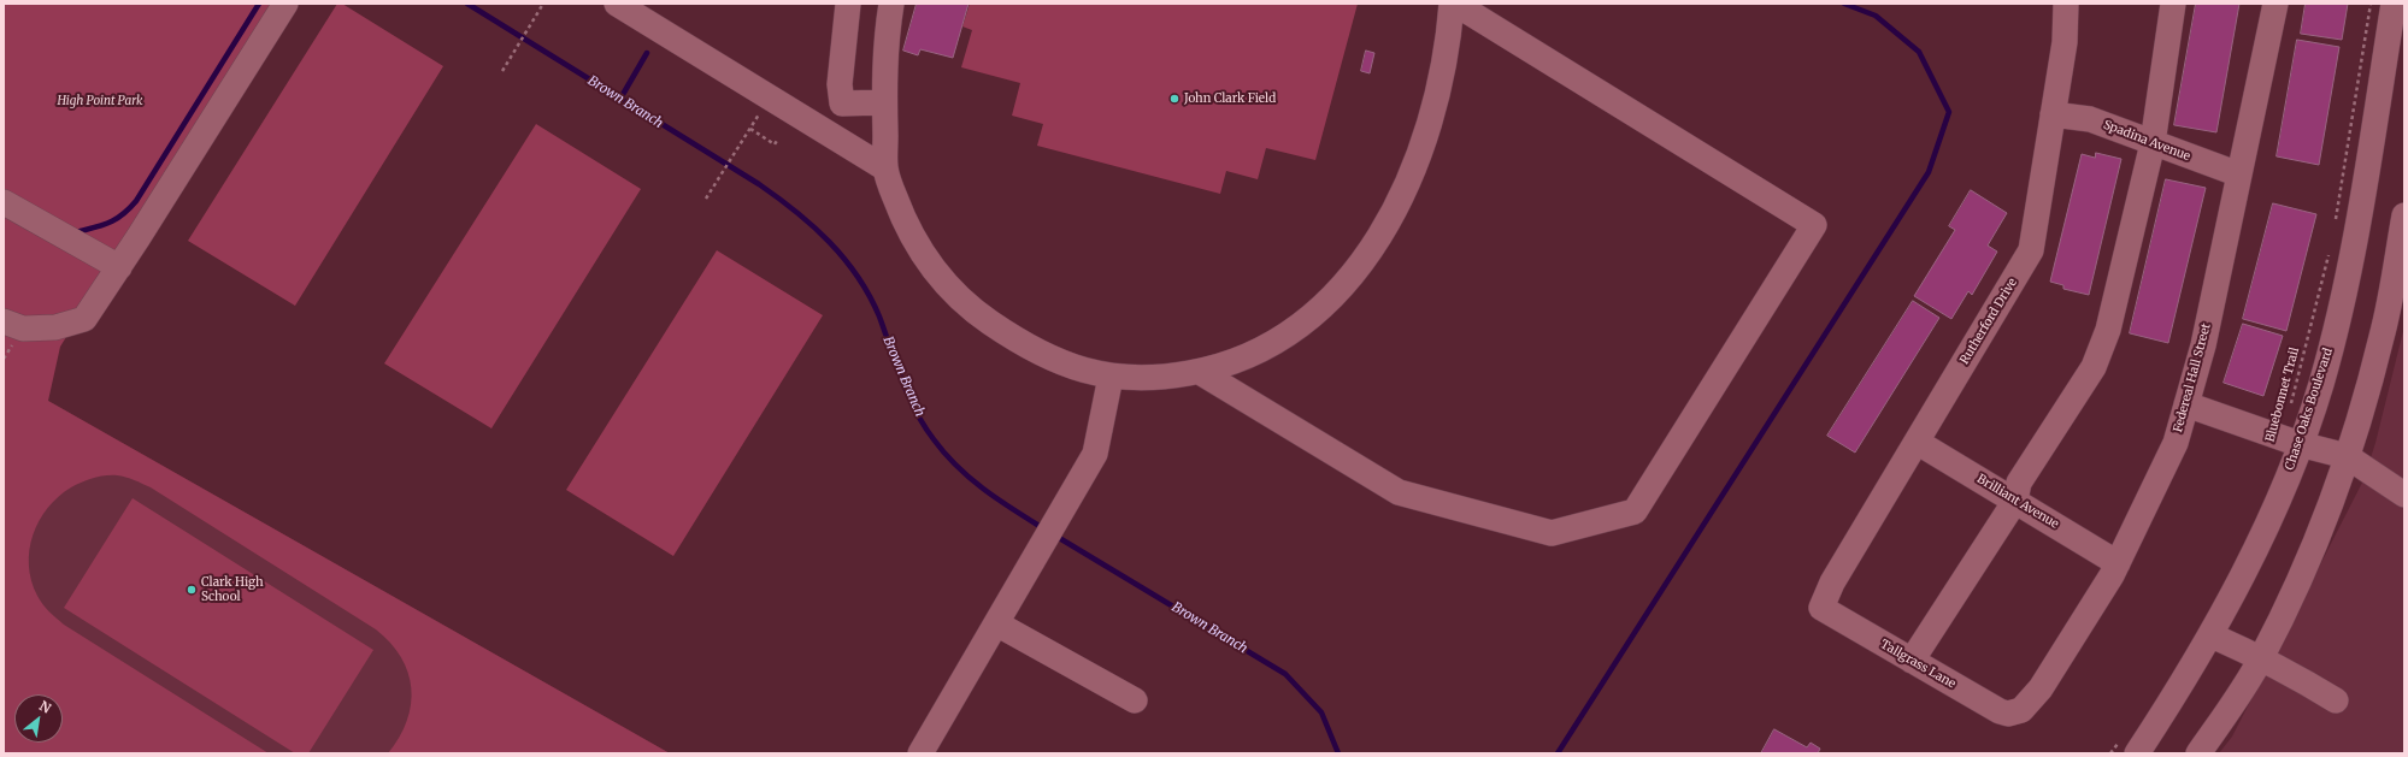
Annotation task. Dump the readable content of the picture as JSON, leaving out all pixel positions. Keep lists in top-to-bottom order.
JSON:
{
  "streets": {
    "street": [
      "Spadina Avenue",
      "Rutherford Drive",
      "Federeal Hall Street",
      "Chase Oaks Boulevard",
      "Brilliant Avenue",
      "Tallgrass Lane"
    ],
    "path": ["Bluebonnet Trail"]
  },
  "crossings": [
    ["Spadina Avenue", "Rutherford Drive"],
    ["Spadina Avenue", "Federeal Hall Street"],
    ["Rutherford Drive", "Brilliant Avenue"],
    ["Rutherford Drive", "Tallgrass Lane"],
    ["Federeal Hall Street", "Brilliant Avenue"],
    ["Federeal Hall Street", "Tallgrass Lane"],
    ["Bluebonnet Trail", "Chase Oaks Boulevard"]
  ],
  "water": ["Brown Branch"],
  "parks": ["High Point Park"],
  "places": ["John Clark Field", "Clark High School"],
  "north": "top right"
}
